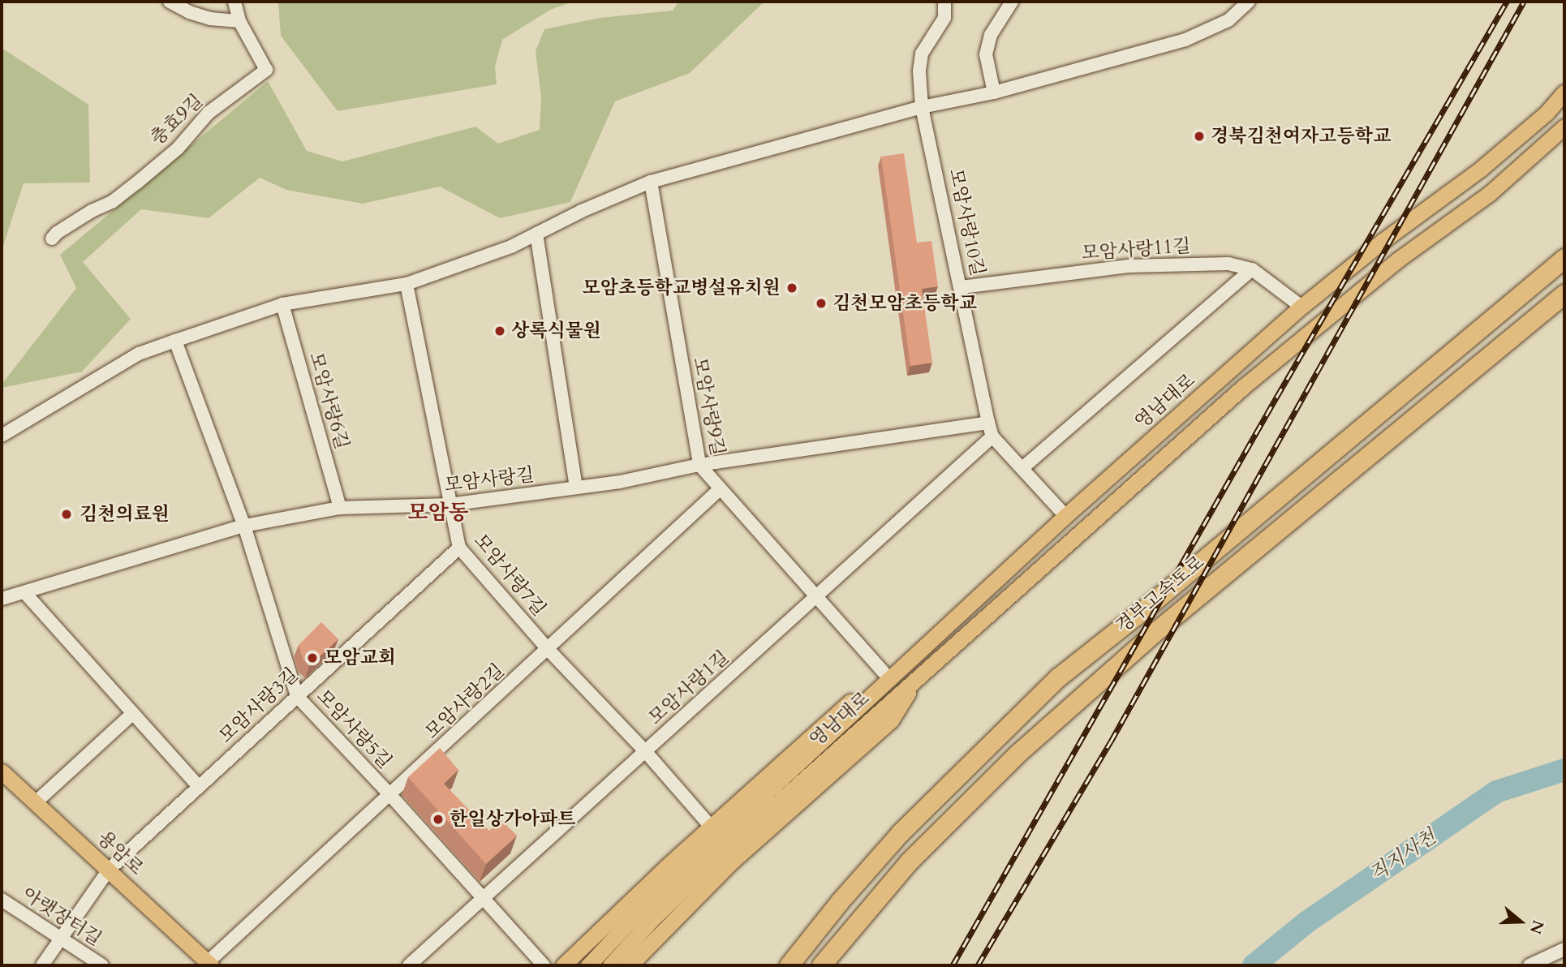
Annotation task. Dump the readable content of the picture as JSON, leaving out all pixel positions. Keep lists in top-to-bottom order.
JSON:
{
  "streets": {
    "highway": ["경부고속도로"],
    "main road": ["영남대로", "용암로"],
    "street": [
      "충효9길",
      "모암사랑10길",
      "모암사랑11길",
      "모암사랑6길",
      "모암사랑9길",
      "모암사랑길",
      "모암사랑7길",
      "모암사랑1길",
      "모암사랑2길",
      "모암사랑3길",
      "모암사랑5길",
      "아랫장터길"
    ]
  },
  "crossings": [
    ["모암사랑10길", "모암사랑11길"],
    ["모암사랑10길", "영남대로"],
    ["모암사랑10길", "모암사랑길"],
    ["모암사랑10길", "모암사랑1길"],
    ["모암사랑11길", "영남대로"],
    ["모암사랑6길", "모암사랑길"],
    ["모암사랑9길", "모암사랑길"],
    ["모암사랑9길", "모암사랑1길"],
    ["모암사랑9길", "모암사랑2길"],
    ["모암사랑길", "모암사랑7길"],
    ["모암사랑길", "모암사랑5길"],
    ["모암사랑7길", "모암사랑1길"],
    ["모암사랑7길", "모암사랑2길"],
    ["모암사랑7길", "모암사랑3길"],
    ["모암사랑1길", "모암사랑5길"],
    ["모암사랑2길", "모암사랑5길"],
    ["모암사랑2길", "용암로"],
    ["모암사랑3길", "모암사랑5길"],
    ["모암사랑3길", "용암로"],
    ["모암사랑3길", "아랫장터길"]
  ],
  "districts": ["모암동"],
  "water": ["직지사천"],
  "places": [
    "경북김천여자고등학교",
    "모암초등학교병설유치원",
    "김천모암초등학교",
    "상록식물원",
    "김천의료원",
    "모암교회",
    "한일상가아파트"
  ],
  "north": "right"
}
